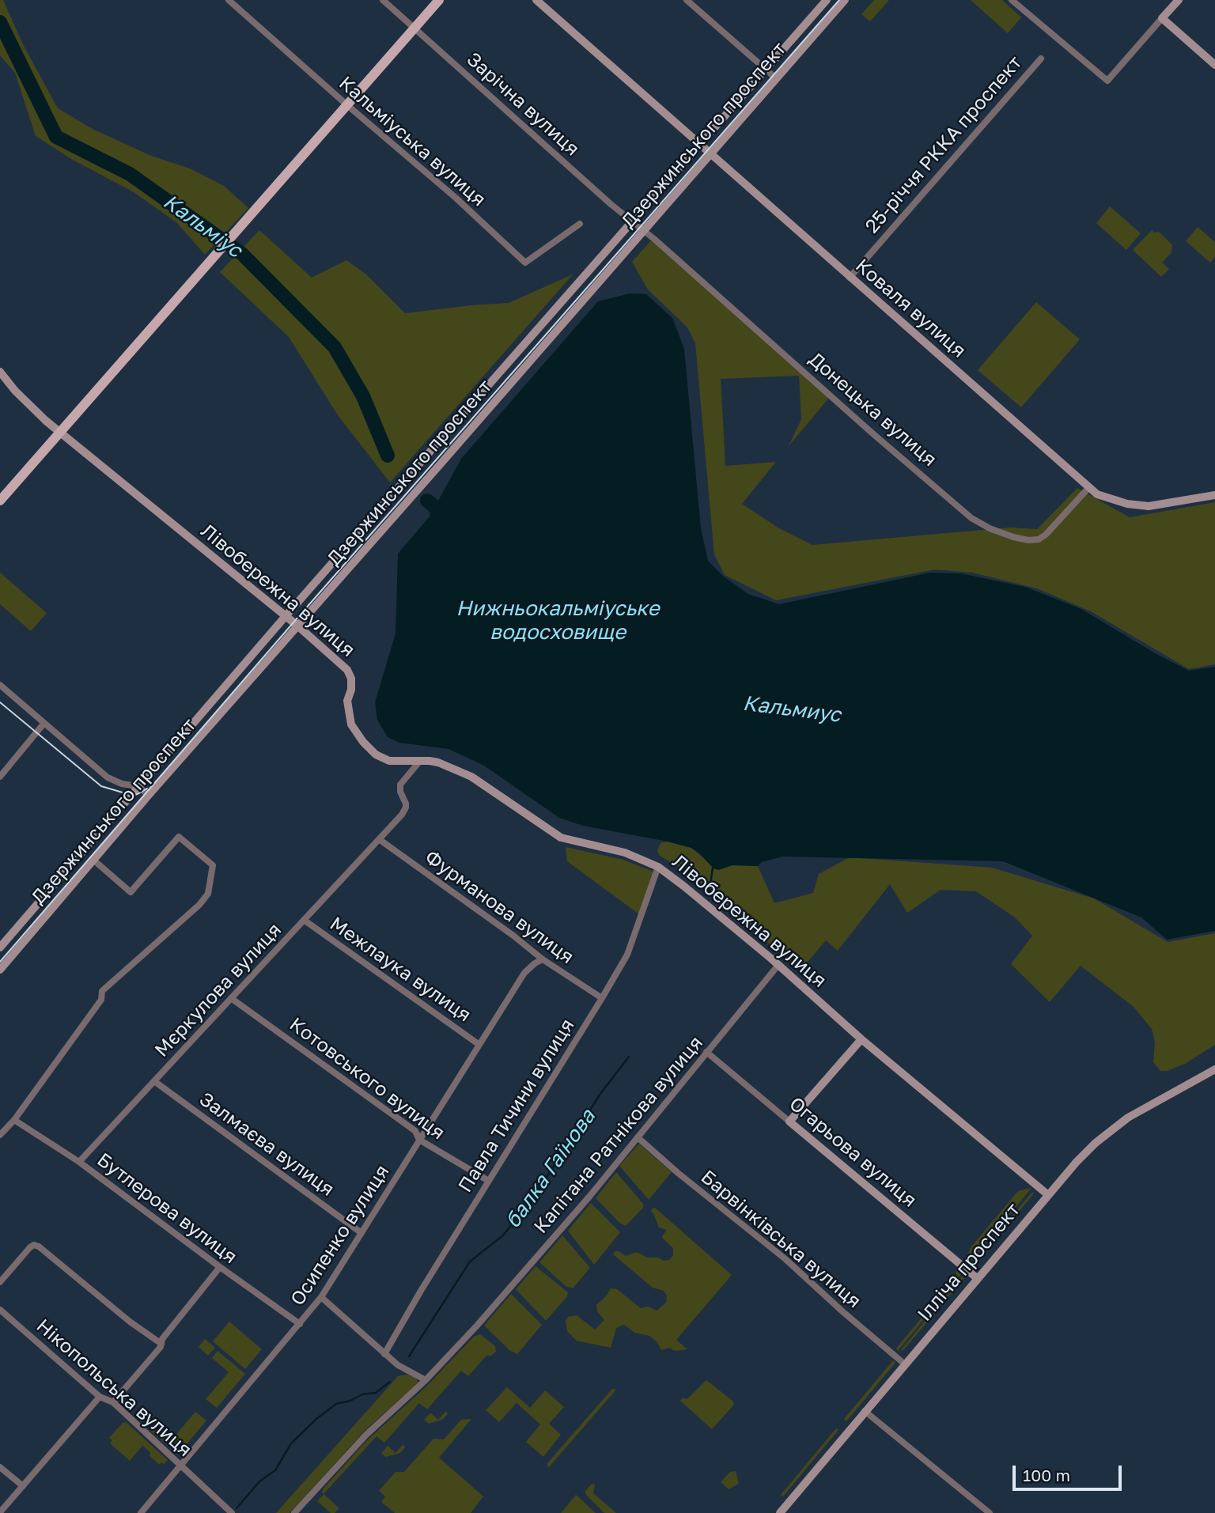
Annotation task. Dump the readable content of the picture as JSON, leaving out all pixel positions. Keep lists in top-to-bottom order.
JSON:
{
  "streets": {
    "street": [
      "Зарічна вулиця",
      "Дзержинського проспект",
      "Кальміуська вулиця",
      "25-річчя РККА проспект",
      "Коваля вулиця",
      "Донецька вулиця",
      "Лівобережна вулиця",
      "Фурманова вулиця",
      "Межлаука вулиця",
      "Мєркулова вулиця",
      "Котовського вулиця",
      "Павла Тичини вулиця",
      "Капітана Ратнікова вулиця",
      "Залмаєва вулиця",
      "Огарьова вулиця",
      "Бутлерова вулиця",
      "Осипенко вулиця",
      "Барвінківська вулиця",
      "Ілліча проспект",
      "Нікопольська вулиця"
    ]
  },
  "crossings": [
    ["Зарічна вулиця", "Дзержинського проспект"],
    ["Зарічна вулиця", "Донецька вулиця"],
    ["Дзержинського проспект", "Коваля вулиця"],
    ["Дзержинського проспект", "Донецька вулиця"],
    ["Дзержинського проспект", "Лівобережна вулиця"],
    ["25-річчя РККА проспект", "Коваля вулиця"],
    ["Коваля вулиця", "Донецька вулиця"],
    ["Лівобережна вулиця", "Мєркулова вулиця"],
    ["Лівобережна вулиця", "Павла Тичини вулиця"],
    ["Лівобережна вулиця", "Капітана Ратнікова вулиця"],
    ["Лівобережна вулиця", "Ілліча проспект"],
    ["Фурманова вулиця", "Мєркулова вулиця"],
    ["Фурманова вулиця", "Павла Тичини вулиця"],
    ["Фурманова вулиця", "Осипенко вулиця"],
    ["Межлаука вулиця", "Мєркулова вулиця"],
    ["Межлаука вулиця", "Осипенко вулиця"],
    ["Мєркулова вулиця", "Котовського вулиця"],
    ["Мєркулова вулиця", "Залмаєва вулиця"],
    ["Мєркулова вулиця", "Бутлерова вулиця"],
    ["Котовського вулиця", "Павла Тичини вулиця"],
    ["Котовського вулиця", "Осипенко вулиця"],
    ["Капітана Ратнікова вулиця", "Огарьова вулиця"],
    ["Капітана Ратнікова вулиця", "Барвінківська вулиця"],
    ["Залмаєва вулиця", "Осипенко вулиця"],
    ["Огарьова вулиця", "Ілліча проспект"],
    ["Бутлерова вулиця", "Осипенко вулиця"],
    ["Осипенко вулиця", "Нікопольська вулиця"],
    ["Барвінківська вулиця", "Ілліча проспект"]
  ],
  "water": [
    "Кальміус",
    "Нижньокальміуське водосховище",
    "Кальмиус",
    "балка Гаїнова"
  ],
  "scale_bar": "100 m"
}
